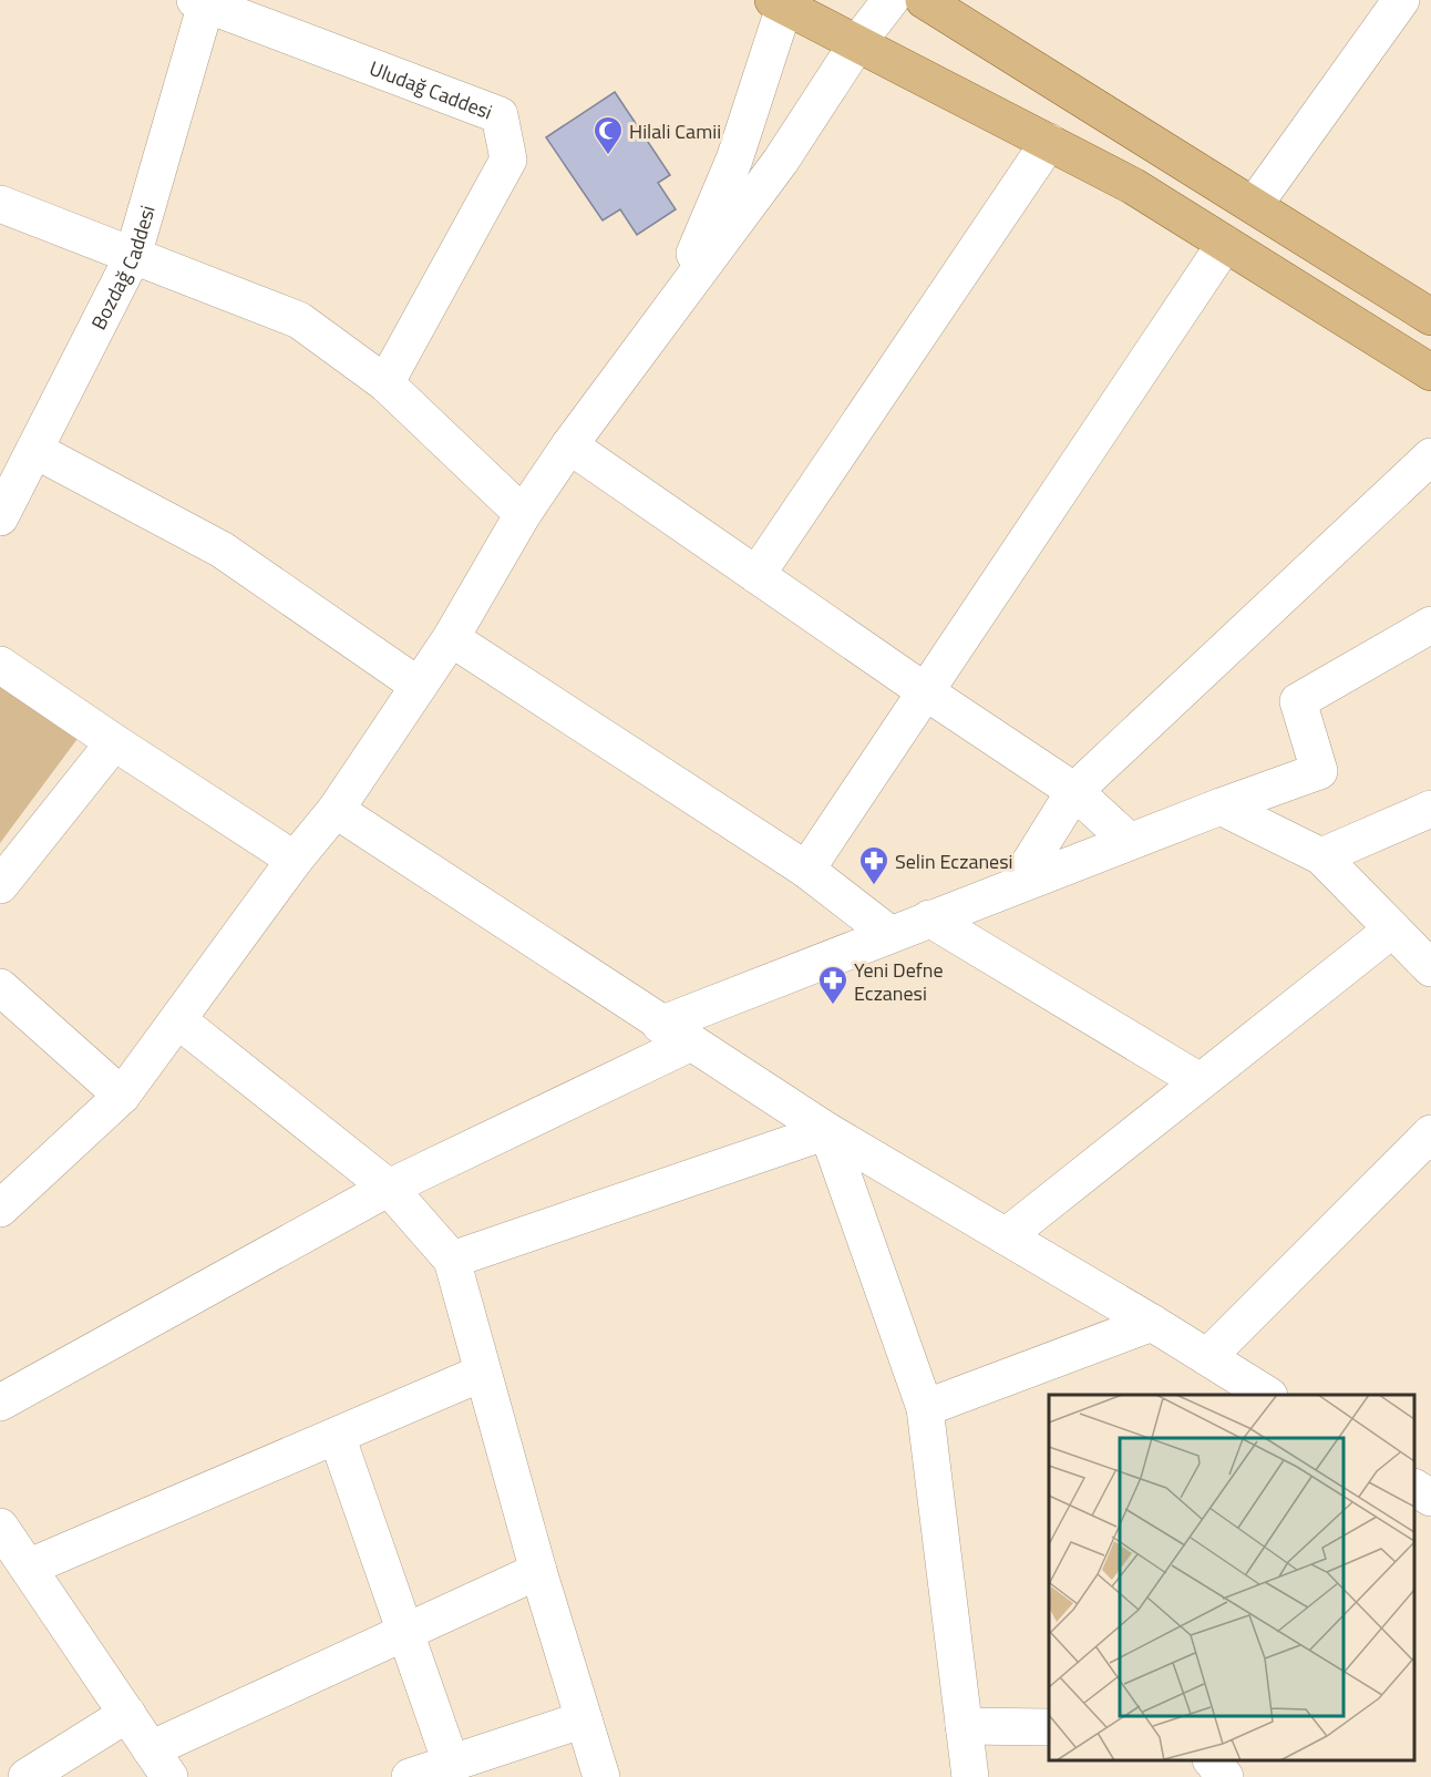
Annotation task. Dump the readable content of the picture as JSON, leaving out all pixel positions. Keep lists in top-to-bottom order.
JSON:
{
  "streets": {
    "street": ["Uludağ Caddesi", "Bozdağ Caddesi"]
  },
  "crossings": [
    ["Uludağ Caddesi", "Bozdağ Caddesi"]
  ],
  "places": {
    "mosque": ["Hilali Camii"],
    "pharmacy": ["Selin Eczanesi", "Yeni Defne Eczanesi"]
  }
}
